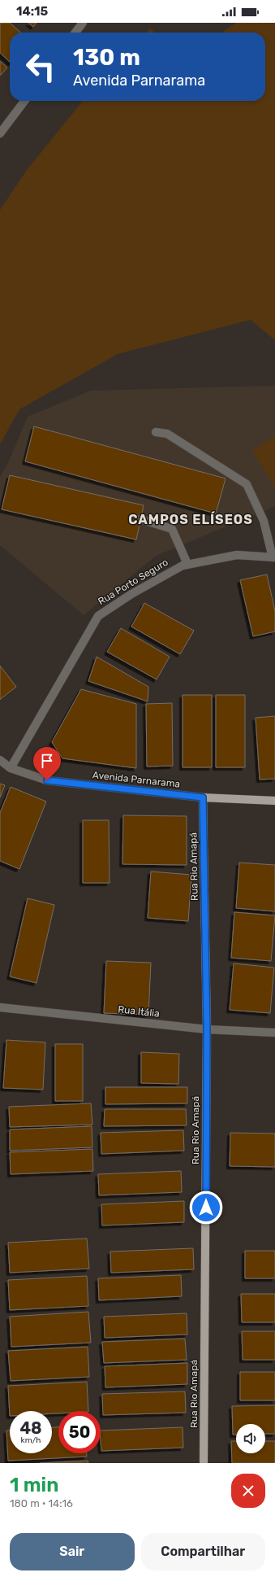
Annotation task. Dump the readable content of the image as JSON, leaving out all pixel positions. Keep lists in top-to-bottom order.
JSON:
{
  "streets": {
    "main road": ["Avenida Parnarama", "Rua Rio Amapá"],
    "street": ["Rua Porto Seguro", "Rua Itália"]
  },
  "crossings": [
    ["Rua Porto Seguro", "Avenida Parnarama"],
    ["Avenida Parnarama", "Rua Rio Amapá"],
    ["Rua Rio Amapá", "Rua Itália"]
  ],
  "districts": ["CAMPOS ELÍSEOS"],
  "page": {
    "status": "14:15",
    "turn": ["130 m", "Avenida Parnarama"],
    "speed": "48 km/h",
    "limit": "50",
    "heading": ["1 min", "180 m · 14:16"],
    "buttons": ["Sair", "Compartilhar"]
  }
}
